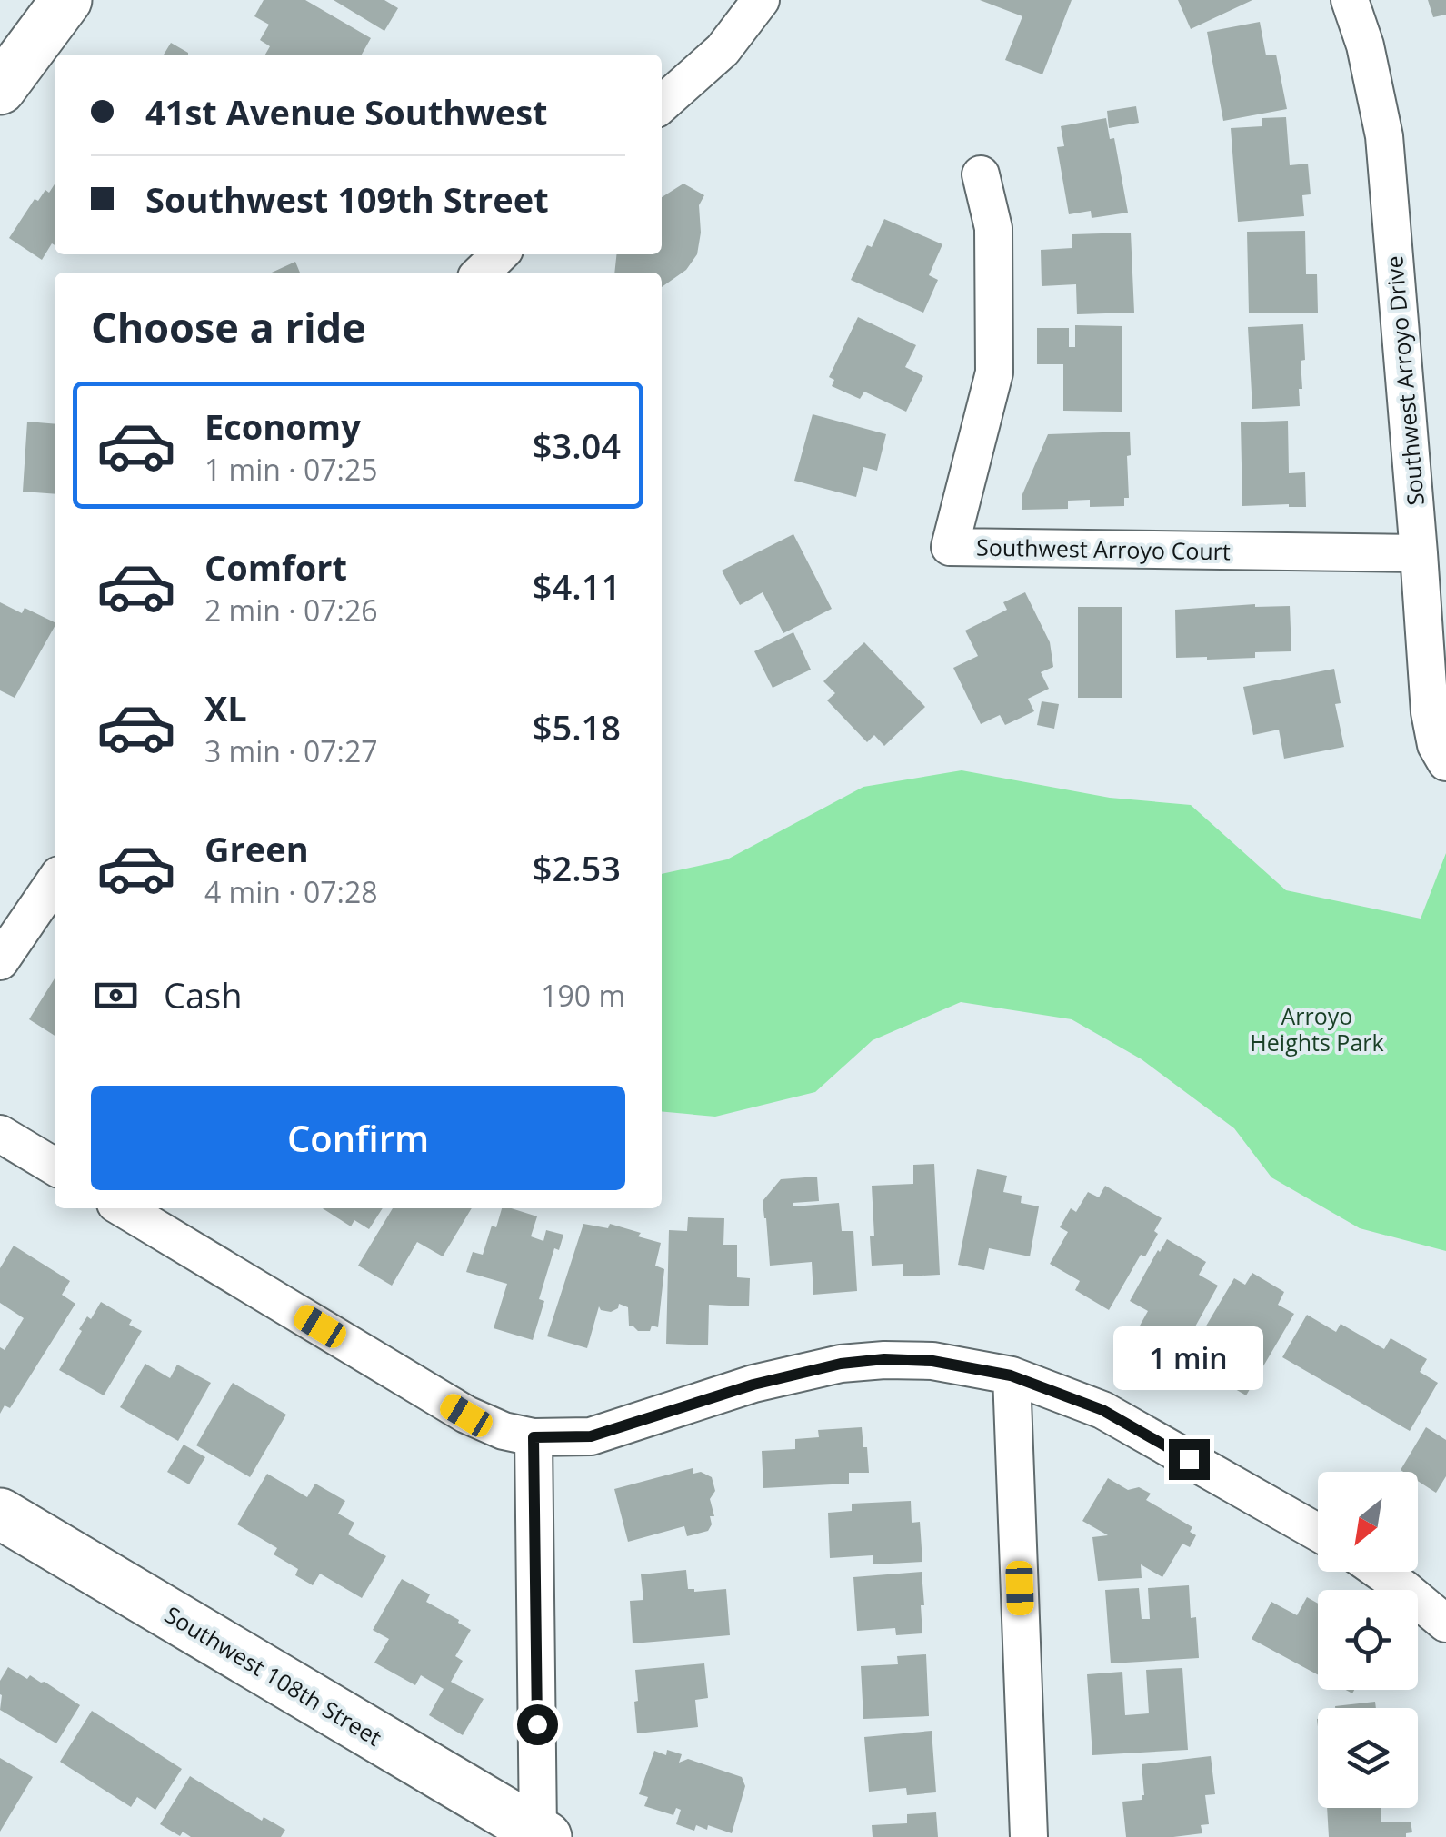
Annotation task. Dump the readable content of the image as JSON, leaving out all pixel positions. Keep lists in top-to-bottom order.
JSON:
{
  "streets": {
    "street": ["Southwest Arroyo Drive", "Southwest Arroyo Court", "Southwest 108th Street"]
  },
  "crossings": [
    ["Southwest Arroyo Drive", "Southwest Arroyo Court"]
  ],
  "parks": ["Arroyo Heights Park"],
  "north": "bottom left",
  "page": {
    "banner": ["41st Avenue Southwest", "Southwest 109th Street"],
    "heading": "Choose a ride",
    "list": [
      {
        "name": "Economy",
        "note": "1 min · 07:25",
        "value": "$3.04"
      },
      {
        "name": "Comfort",
        "note": "2 min · 07:26",
        "value": "$4.11"
      },
      {
        "name": "XL",
        "note": "3 min · 07:27",
        "value": "$5.18"
      },
      {
        "name": "Green",
        "note": "4 min · 07:28",
        "value": "$2.53"
      }
    ],
    "pay": ["Cash", "190 m"],
    "buttons": "Confirm",
    "bubble": "1 min"
  }
}
